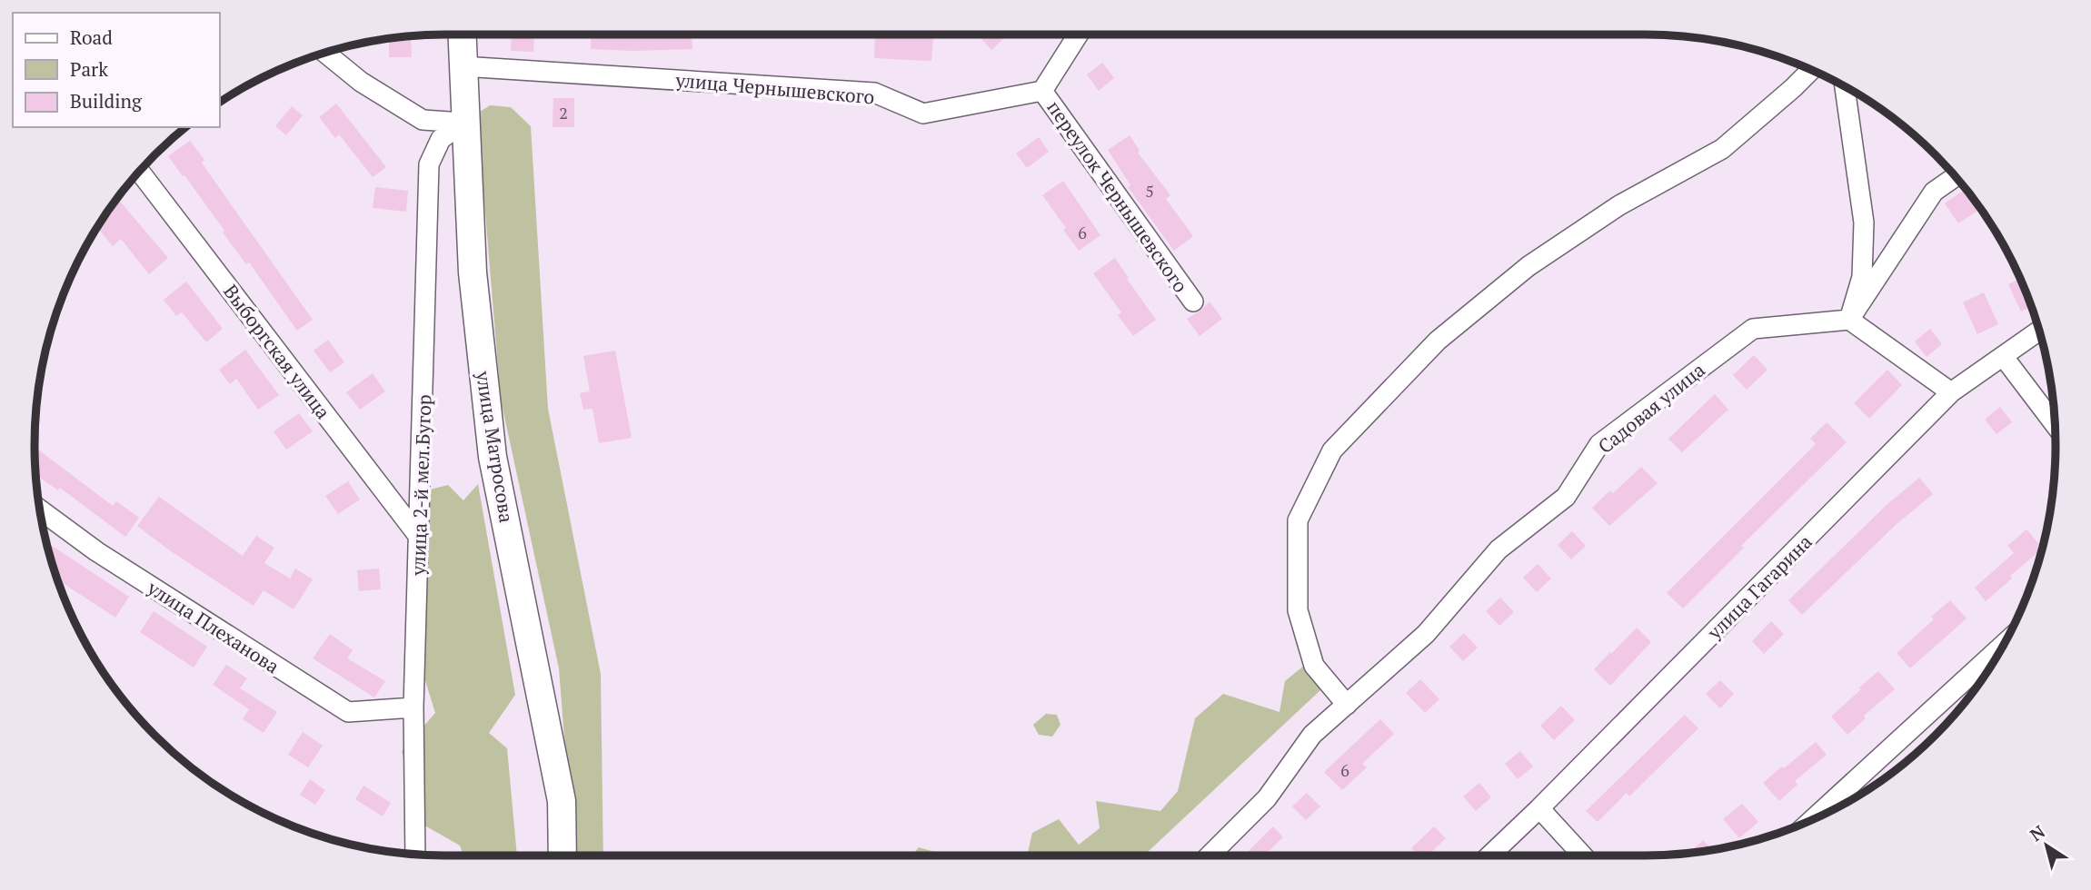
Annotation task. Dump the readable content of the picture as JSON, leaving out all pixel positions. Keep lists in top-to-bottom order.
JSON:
{
  "streets": {
    "main road": ["улица Матросова"],
    "street": [
      "улица Чернышевского",
      "переулок Чернышевского",
      "Выборгская улица",
      "Садовая улица",
      "улица 2-й мел.Бугор",
      "улица Гагарина",
      "улица Плеханова"
    ]
  },
  "crossings": [
    ["улица Чернышевского", "переулок Чернышевского"],
    ["улица Чернышевского", "улица Матросова"],
    ["Выборгская улица", "улица 2-й мел.Бугор"],
    ["улица Матросова", "улица 2-й мел.Бугор"],
    ["улица 2-й мел.Бугор", "улица Плеханова"]
  ],
  "house_numbers": [
    "2",
    "5",
    "6",
    "6"
  ],
  "legend": ["Road", "Park", "Building"],
  "north": "top left"
}
